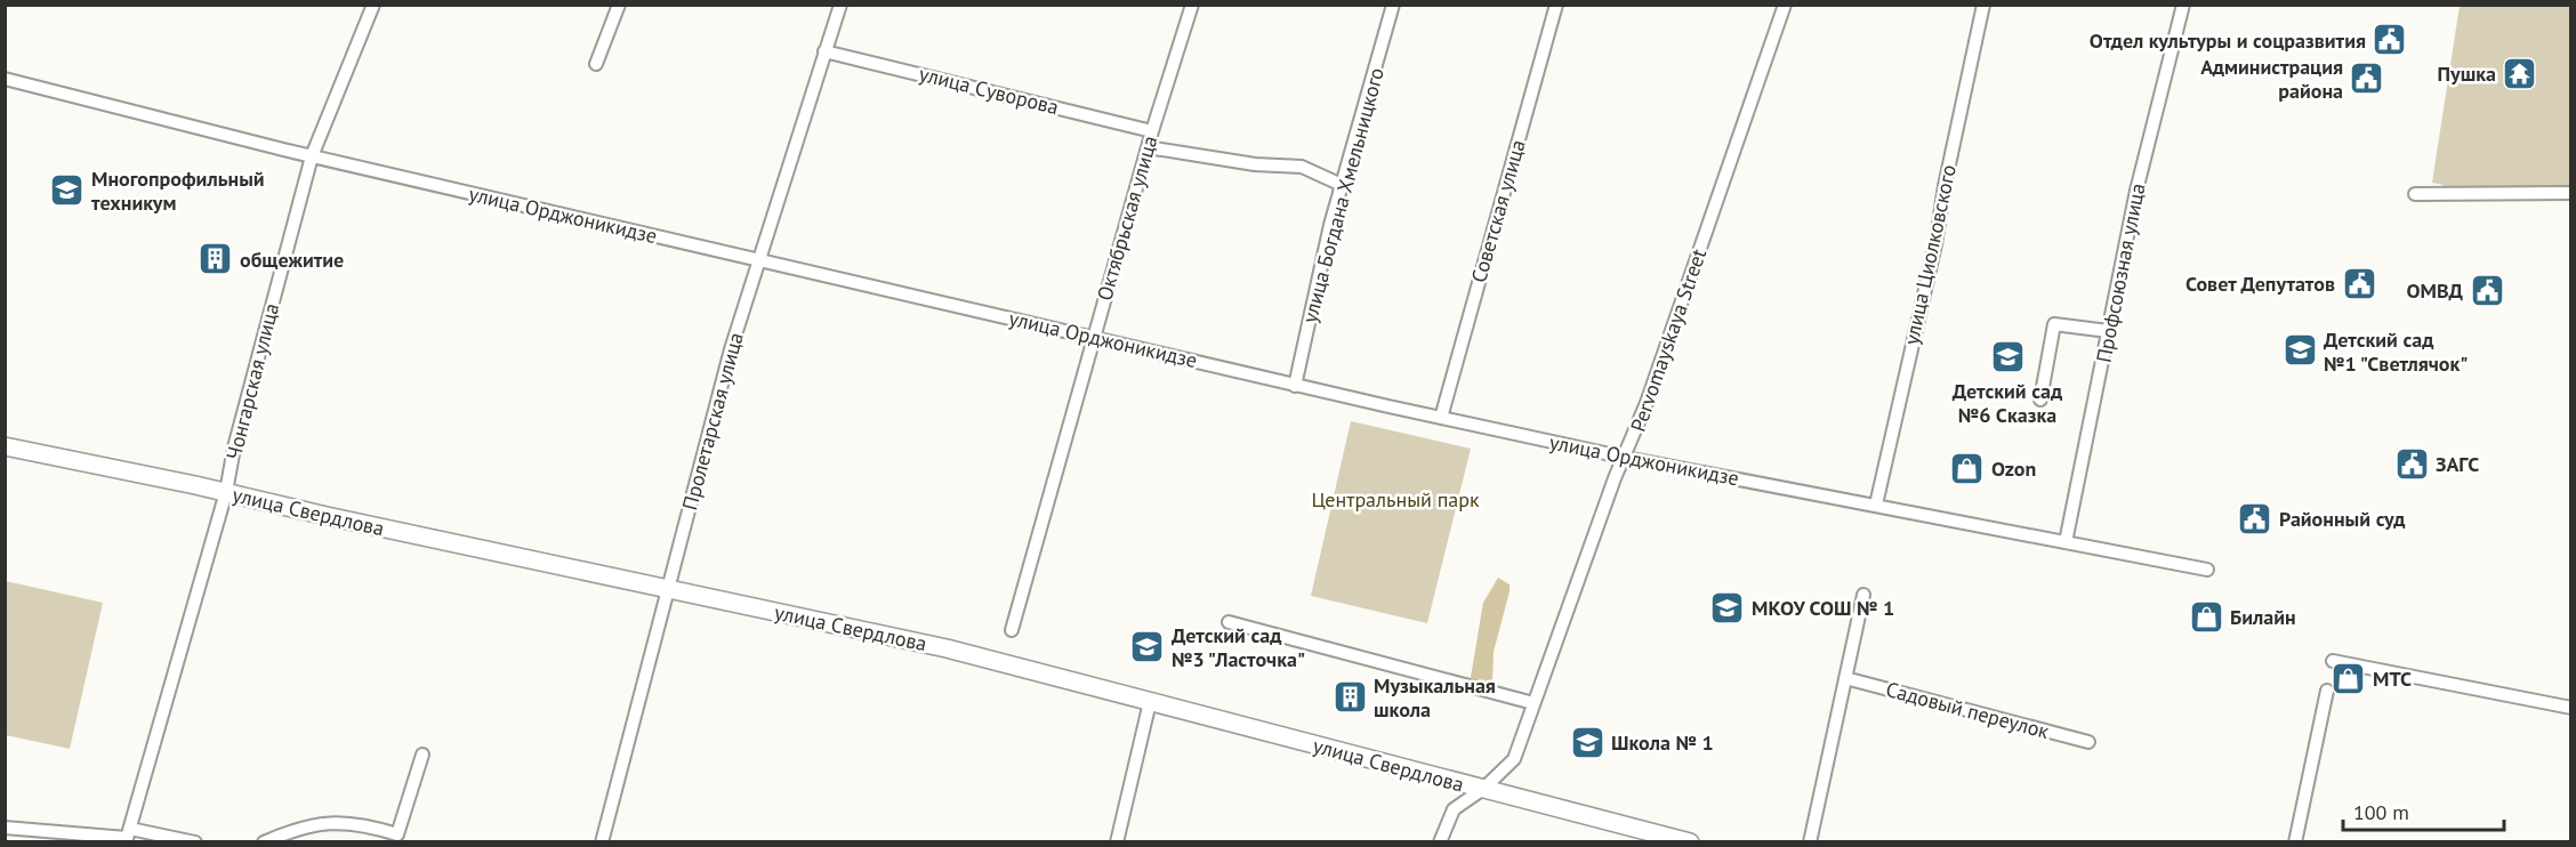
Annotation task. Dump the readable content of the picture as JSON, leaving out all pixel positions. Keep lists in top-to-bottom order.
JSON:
{
  "streets": {
    "street": [
      "улица Суворова",
      "улица Богдана Хмельницкого",
      "Советская улица",
      "улица Орджоникидзе",
      "Октябрьская улица",
      "улица Циолковского",
      "Профсоюзная улица",
      "Pervomayskaya Street",
      "Чонгарская улица",
      "Пролетарская улица",
      "улица Свердлова",
      "Садовый переулок"
    ]
  },
  "crossings": [
    ["улица Суворова", "Октябрьская улица"],
    ["улица Суворова", "Пролетарская улица"],
    ["улица Богдана Хмельницкого", "улица Орджоникидзе"],
    ["Советская улица", "улица Орджоникидзе"],
    ["улица Орджоникидзе", "Октябрьская улица"],
    ["улица Орджоникидзе", "улица Циолковского"],
    ["улица Орджоникидзе", "Профсоюзная улица"],
    ["улица Орджоникидзе", "Pervomayskaya Street"],
    ["улица Орджоникидзе", "Чонгарская улица"],
    ["улица Орджоникидзе", "Пролетарская улица"],
    ["Pervomayskaya Street", "улица Свердлова"],
    ["Чонгарская улица", "улица Свердлова"],
    ["Пролетарская улица", "улица Свердлова"]
  ],
  "parks": ["Центральный парк"],
  "places": {
    "public building": [
      "Отдел культуры и соцразвития",
      "Администрация района",
      "Совет Депутатов",
      "ОМВД",
      "ЗАГС",
      "Районный суд"
    ],
    "temple": ["Пушка"],
    "school or university": [
      "Многопрофильный техникум",
      "Детский сад №1 \"Светлячок\"",
      "Детский сад №6 Сказка",
      "МКОУ СОШ № 1",
      "Детский сад №3 \"Ласточка\"",
      "Школа № 1"
    ],
    "building": ["общежитие", "Музыкальная школа"],
    "shop": ["Ozon", "Билайн", "МТС"]
  },
  "scale_bar": "100 m"
}
